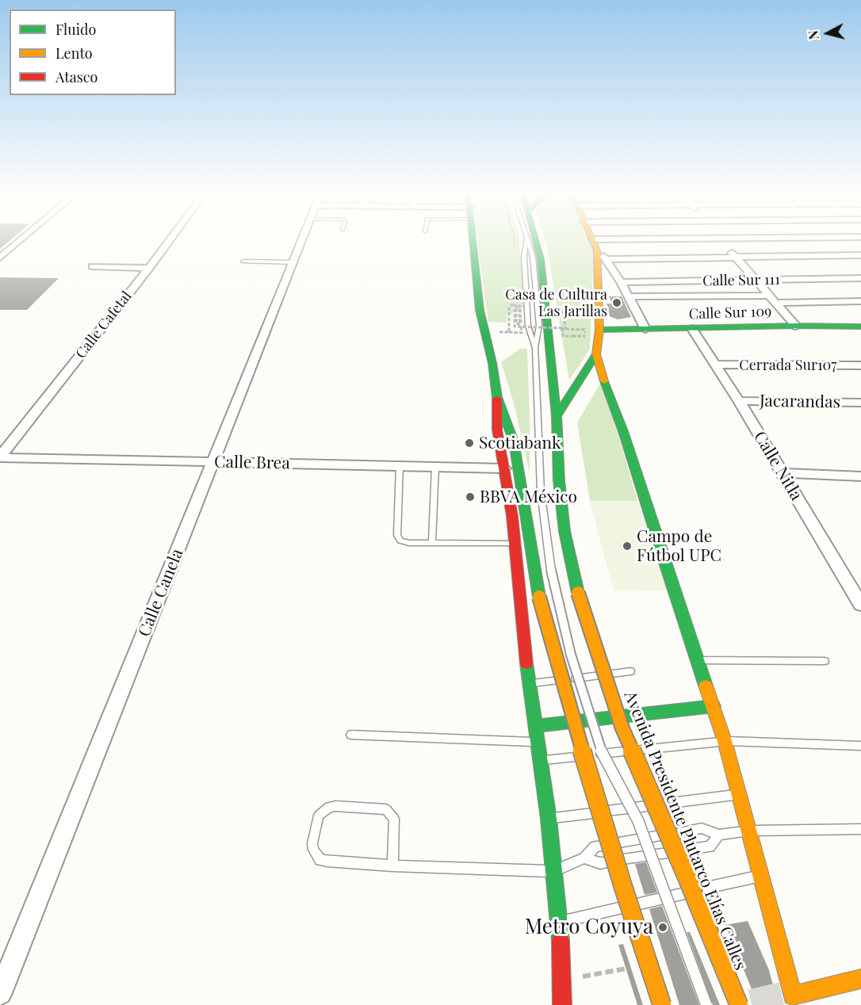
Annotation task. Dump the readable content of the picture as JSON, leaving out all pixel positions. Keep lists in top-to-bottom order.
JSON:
{
  "streets": {
    "main road": ["Calle Sur 109", "Avenida Presidente Plutarco Elías Calles"],
    "street": [
      "Calle Sur 111",
      "Calle Cafetal",
      "Cerrada Sur107",
      "Jacarandas",
      "Calle Brea",
      "Calle Nitla",
      "Calle Canela"
    ]
  },
  "crossings": [
    ["Calle Sur 109", "Calle Nitla"],
    ["Calle Cafetal", "Calle Brea"],
    ["Cerrada Sur107", "Calle Nitla"],
    ["Jacarandas", "Calle Nitla"],
    ["Calle Brea", "Calle Canela"]
  ],
  "places": [
    "Casa de Cultura Las Jarillas",
    "Scotiabank",
    "BBVA México",
    "Campo de Fútbol UPC",
    "Metro Coyuya"
  ],
  "legend": ["Fluido", "Lento", "Atasco"],
  "north": "left"
}
